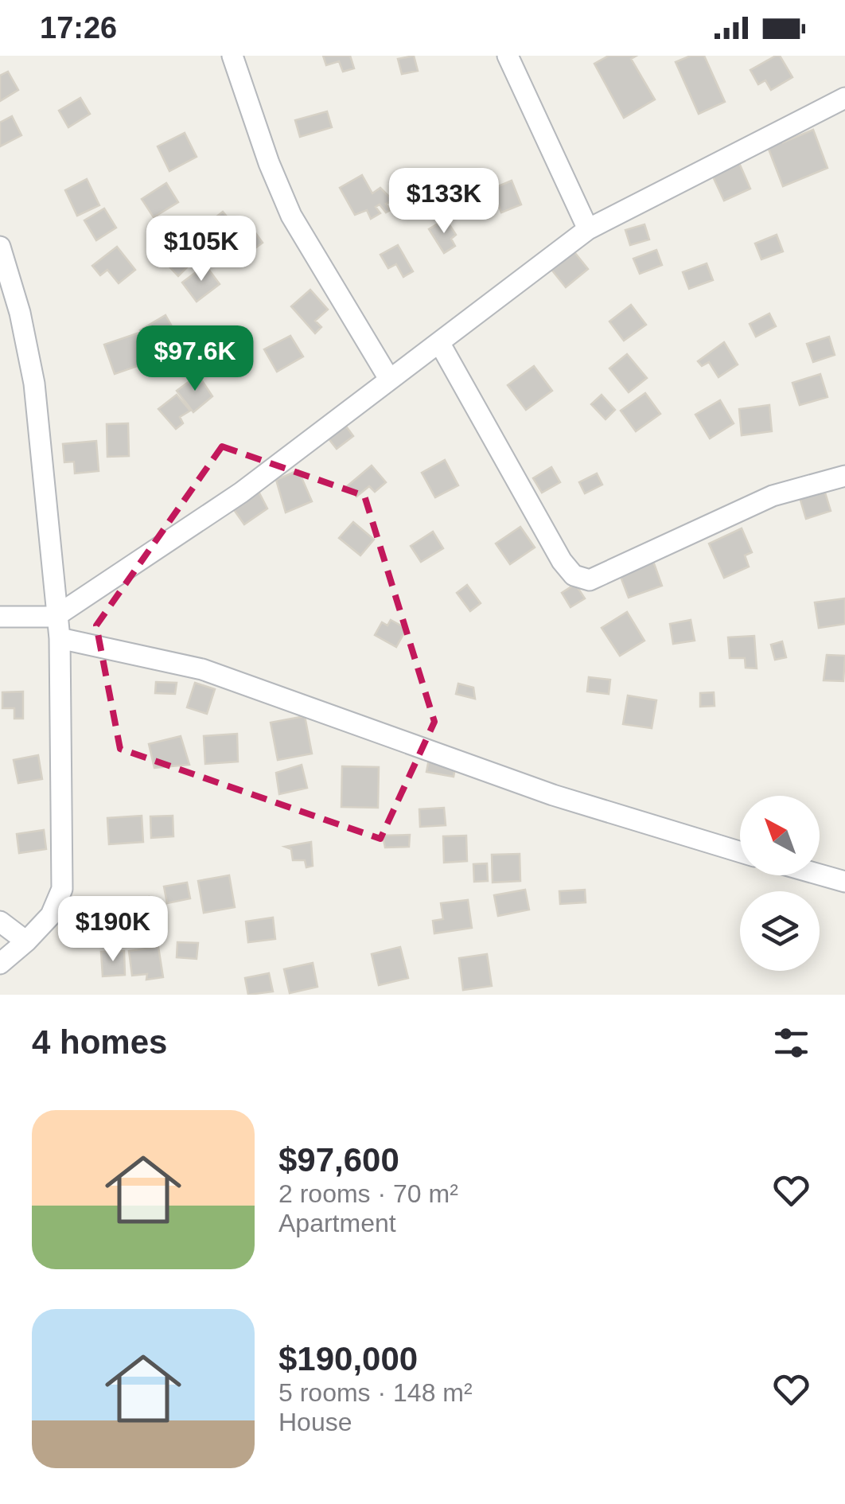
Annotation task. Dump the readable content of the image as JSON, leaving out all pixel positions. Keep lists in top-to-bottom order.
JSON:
{
  "north": "top left",
  "page": {
    "status": "17:26",
    "price": [
      "$133K",
      "$105K",
      "$97.6K",
      "$190K"
    ],
    "heading": "4 homes",
    "list": [
      {
        "name": "$97,600",
        "note": "2 rooms · 70 m² · Apartment"
      },
      {
        "name": "$190,000",
        "note": "5 rooms · 148 m² · House"
      }
    ]
  }
}
